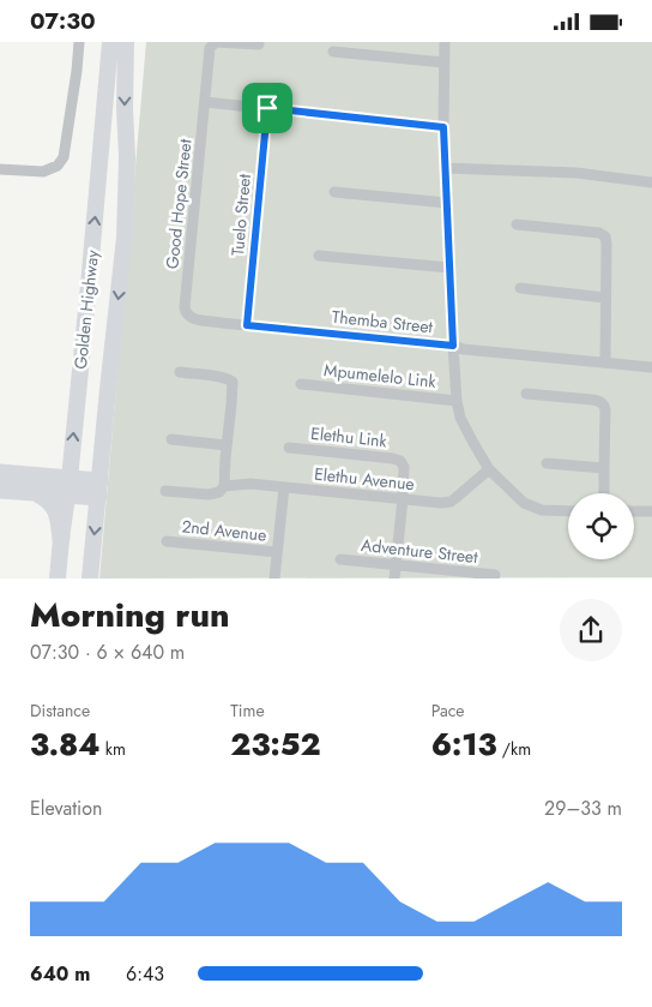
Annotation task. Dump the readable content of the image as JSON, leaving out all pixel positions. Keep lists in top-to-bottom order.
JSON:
{
  "streets": {
    "main road": ["Golden Highway"],
    "street": [
      "Good Hope Street",
      "Tuelo Street",
      "Themba Street",
      "Mpumelelo Link",
      "Elethu Link",
      "Elethu Avenue",
      "2nd Avenue",
      "Adventure Street"
    ]
  },
  "crossings": [
    ["Good Hope Street", "Themba Street"],
    ["Tuelo Street", "Themba Street"],
    ["Elethu Link", "Elethu Avenue"],
    ["Elethu Link", "Adventure Street"]
  ],
  "page": {
    "status": "07:30",
    "heading": ["Morning run", "07:30 · 6 × 640 m"],
    "stats": [
      ["Distance", "3.84 km"],
      ["Time", "23:52"],
      ["Pace", "6:13 /km"]
    ],
    "chart": ["Elevation", "29–33 m"],
    "list": [
      {
        "name": "640 m",
        "note": "6:43"
      }
    ]
  }
}
